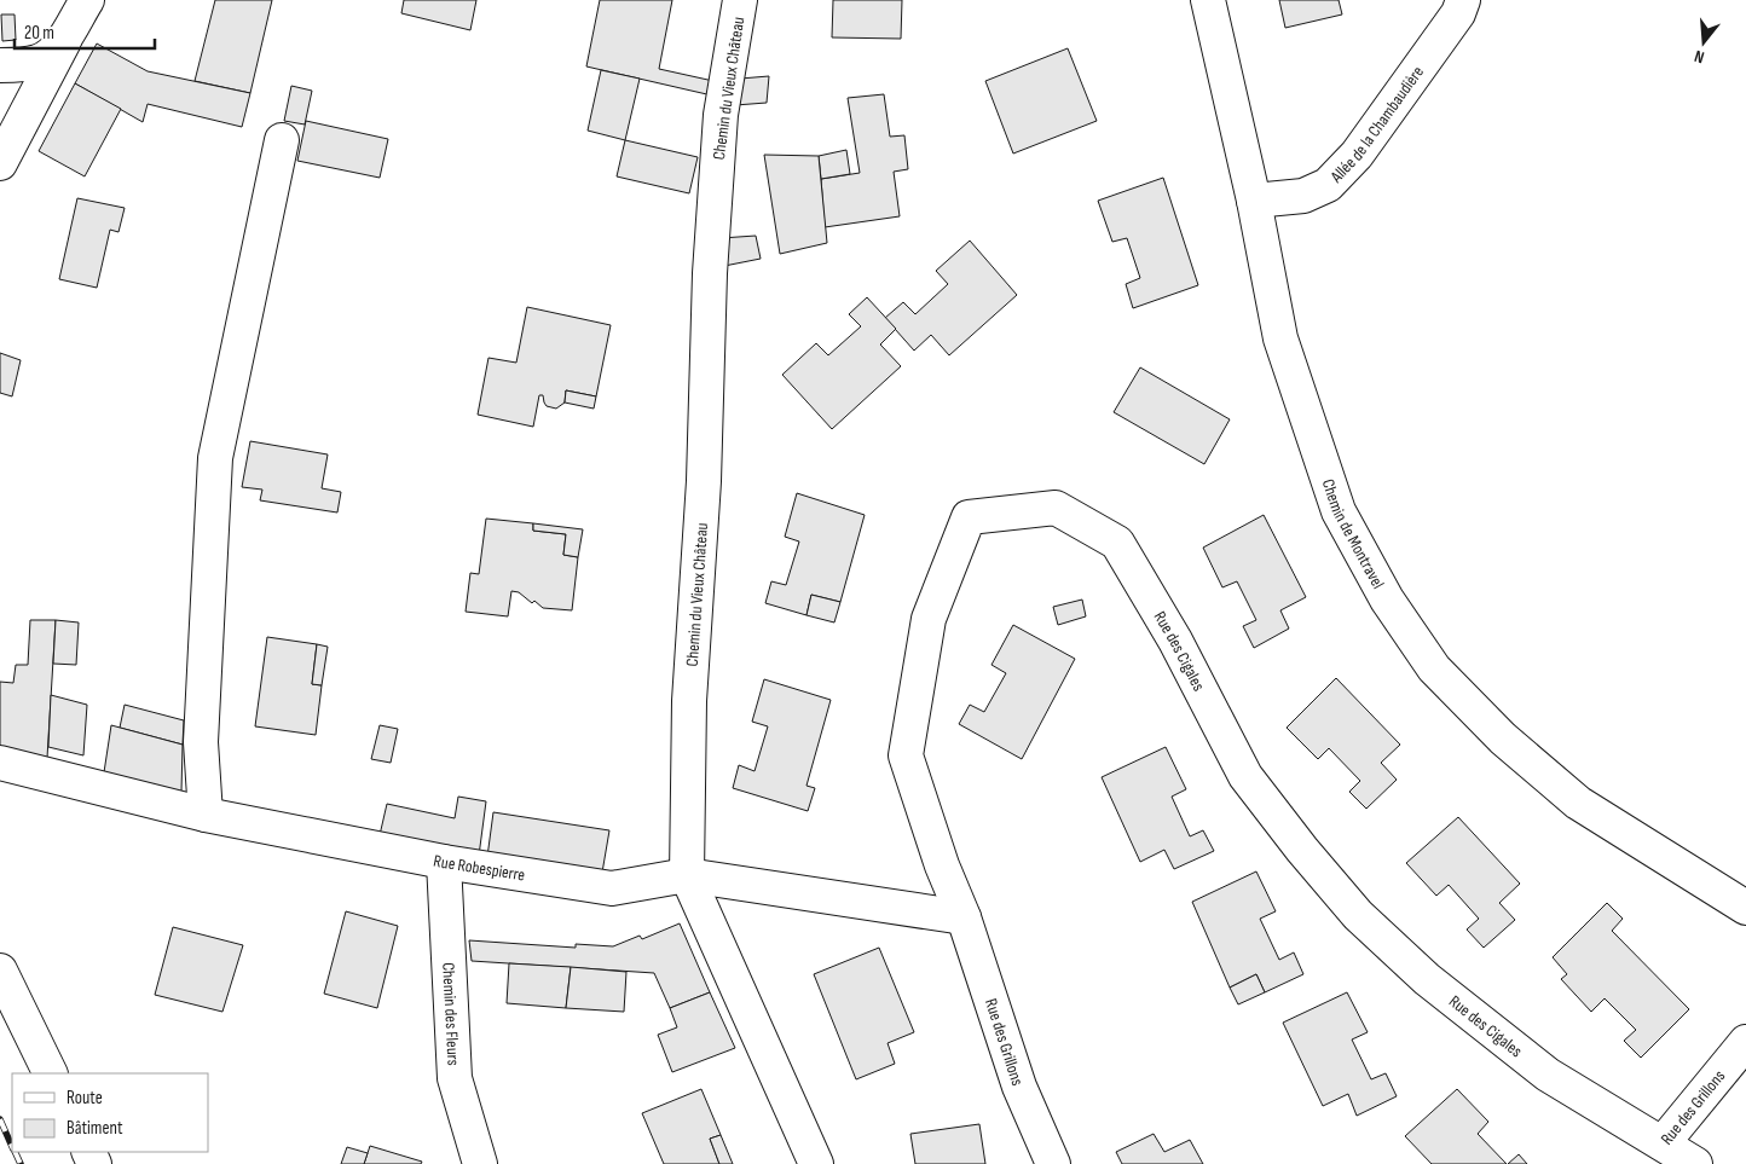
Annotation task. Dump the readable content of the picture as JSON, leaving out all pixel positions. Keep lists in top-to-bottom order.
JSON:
{
  "streets": {
    "street": [
      "Chemin du Vieux Château",
      "Allée de la Chambaudière",
      "Chemin de Montravel",
      "Rue des Cigales",
      "Rue Robespierre",
      "Chemin des Fleurs",
      "Rue des Grillons"
    ]
  },
  "crossings": [
    ["Chemin du Vieux Château", "Rue Robespierre"],
    ["Allée de la Chambaudière", "Chemin de Montravel"],
    ["Rue des Cigales", "Rue Robespierre"],
    ["Rue des Cigales", "Rue des Grillons"],
    ["Rue Robespierre", "Chemin des Fleurs"],
    ["Rue Robespierre", "Rue des Grillons"]
  ],
  "legend": ["Route", "Bâtiment"],
  "scale_bar": "20 m",
  "north": "bottom"
}
